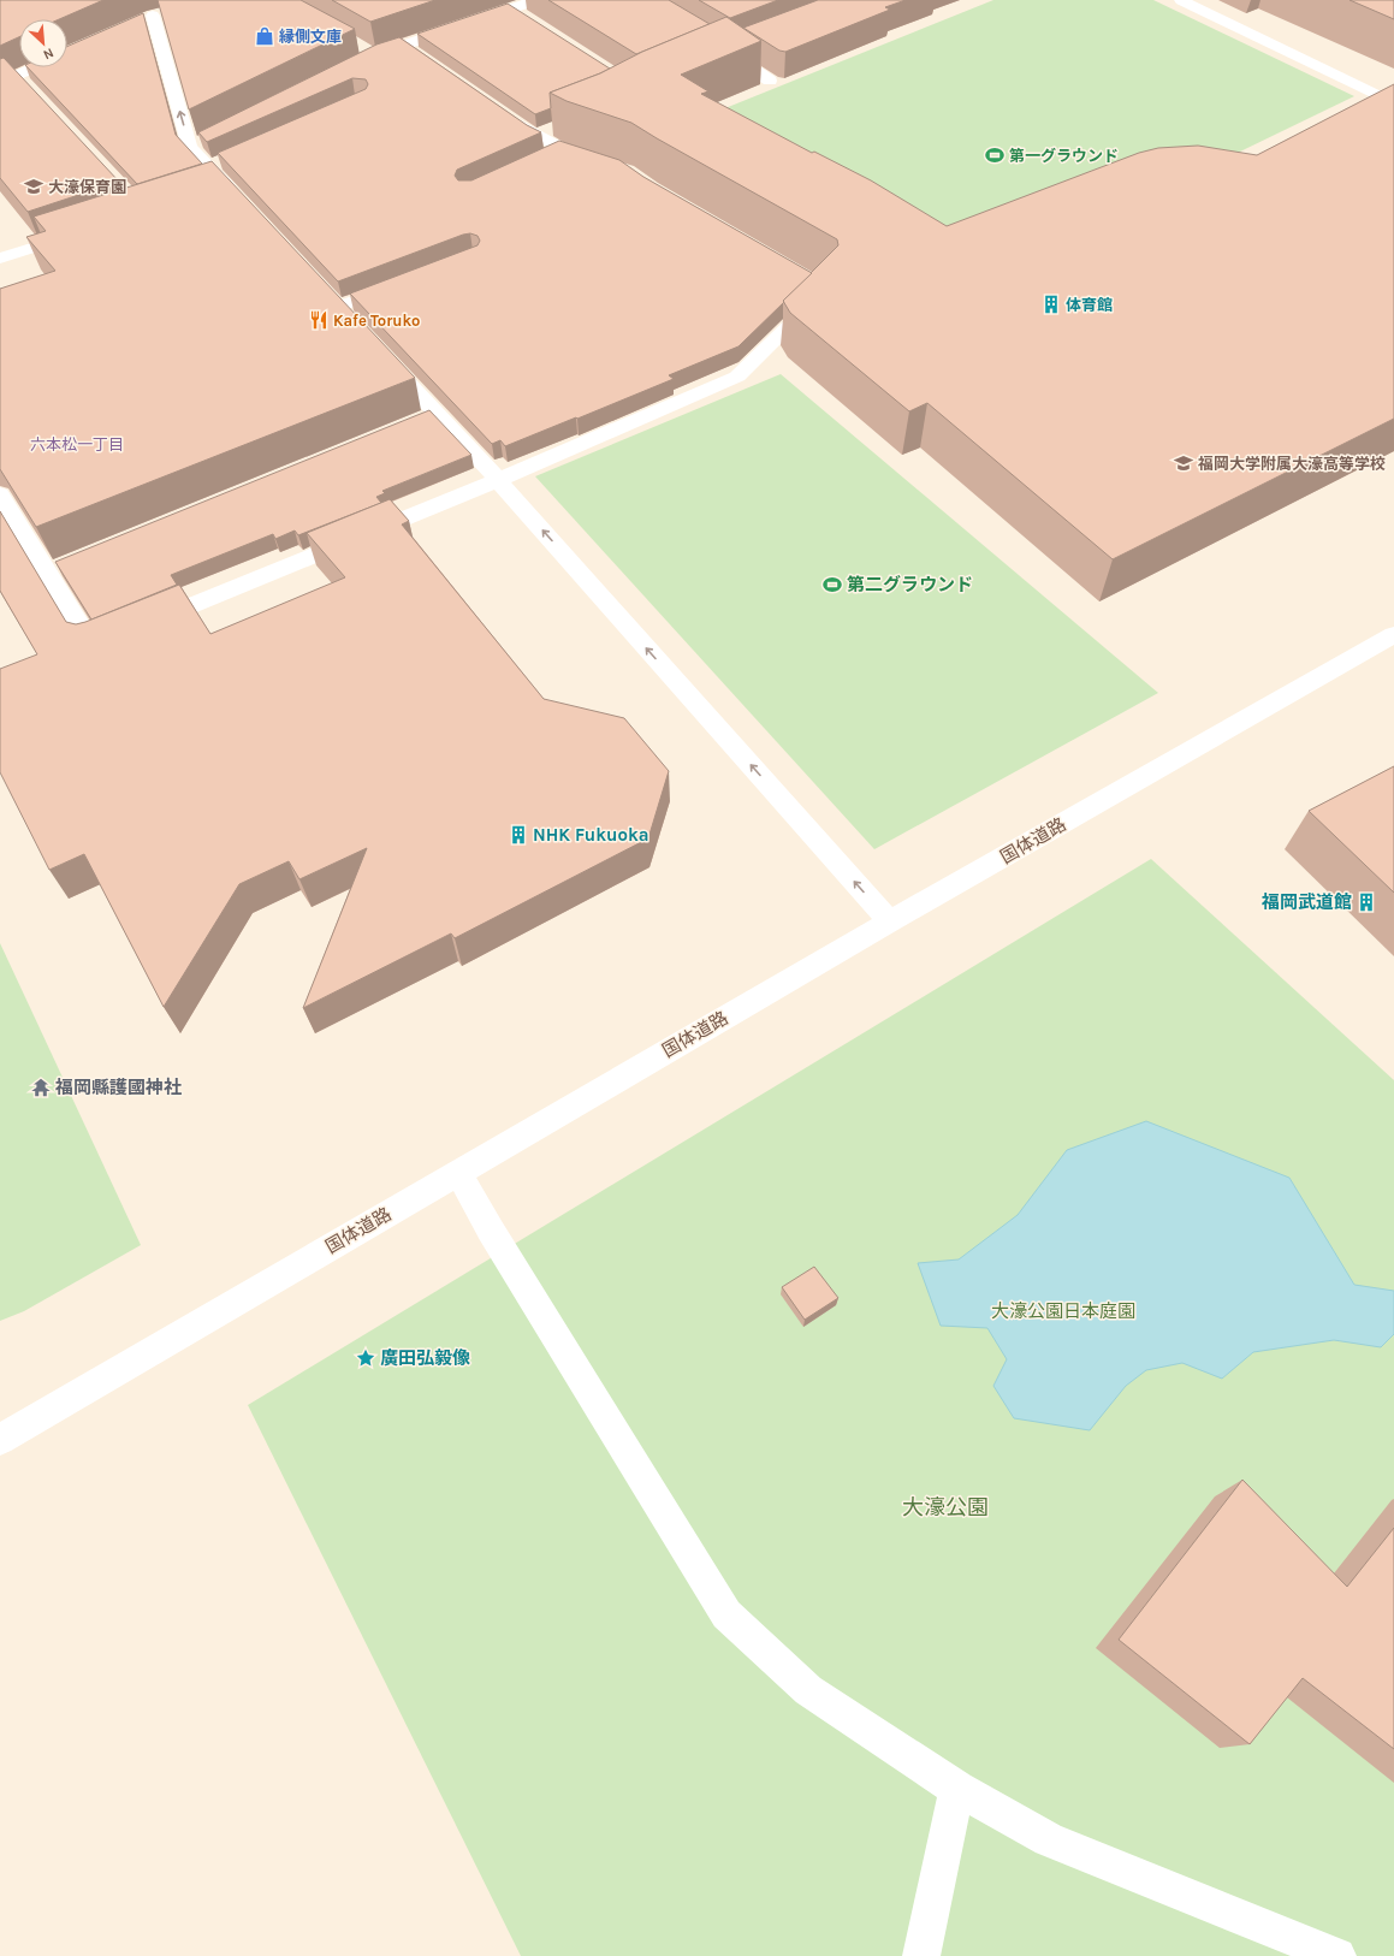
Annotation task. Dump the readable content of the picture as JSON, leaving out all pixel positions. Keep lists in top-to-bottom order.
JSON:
{
  "streets": {
    "street": ["国体道路"]
  },
  "districts": ["六本松一丁目"],
  "parks": ["大濠公園日本庭園", "大濠公園"],
  "places": {
    "shop": ["縁側文庫"],
    "sports": ["第一グラウンド", "第二グラウンド"],
    "school or university": ["大濠保育園", "福岡大学附属大濠高等学校"],
    "building": ["体育館", "NHK Fukuoka", "福岡武道館"],
    "restaurant": ["Kafe Toruko"],
    "temple": ["福岡縣護國神社"],
    "place": ["廣田弘毅像"]
  },
  "north": "bottom right"
}
